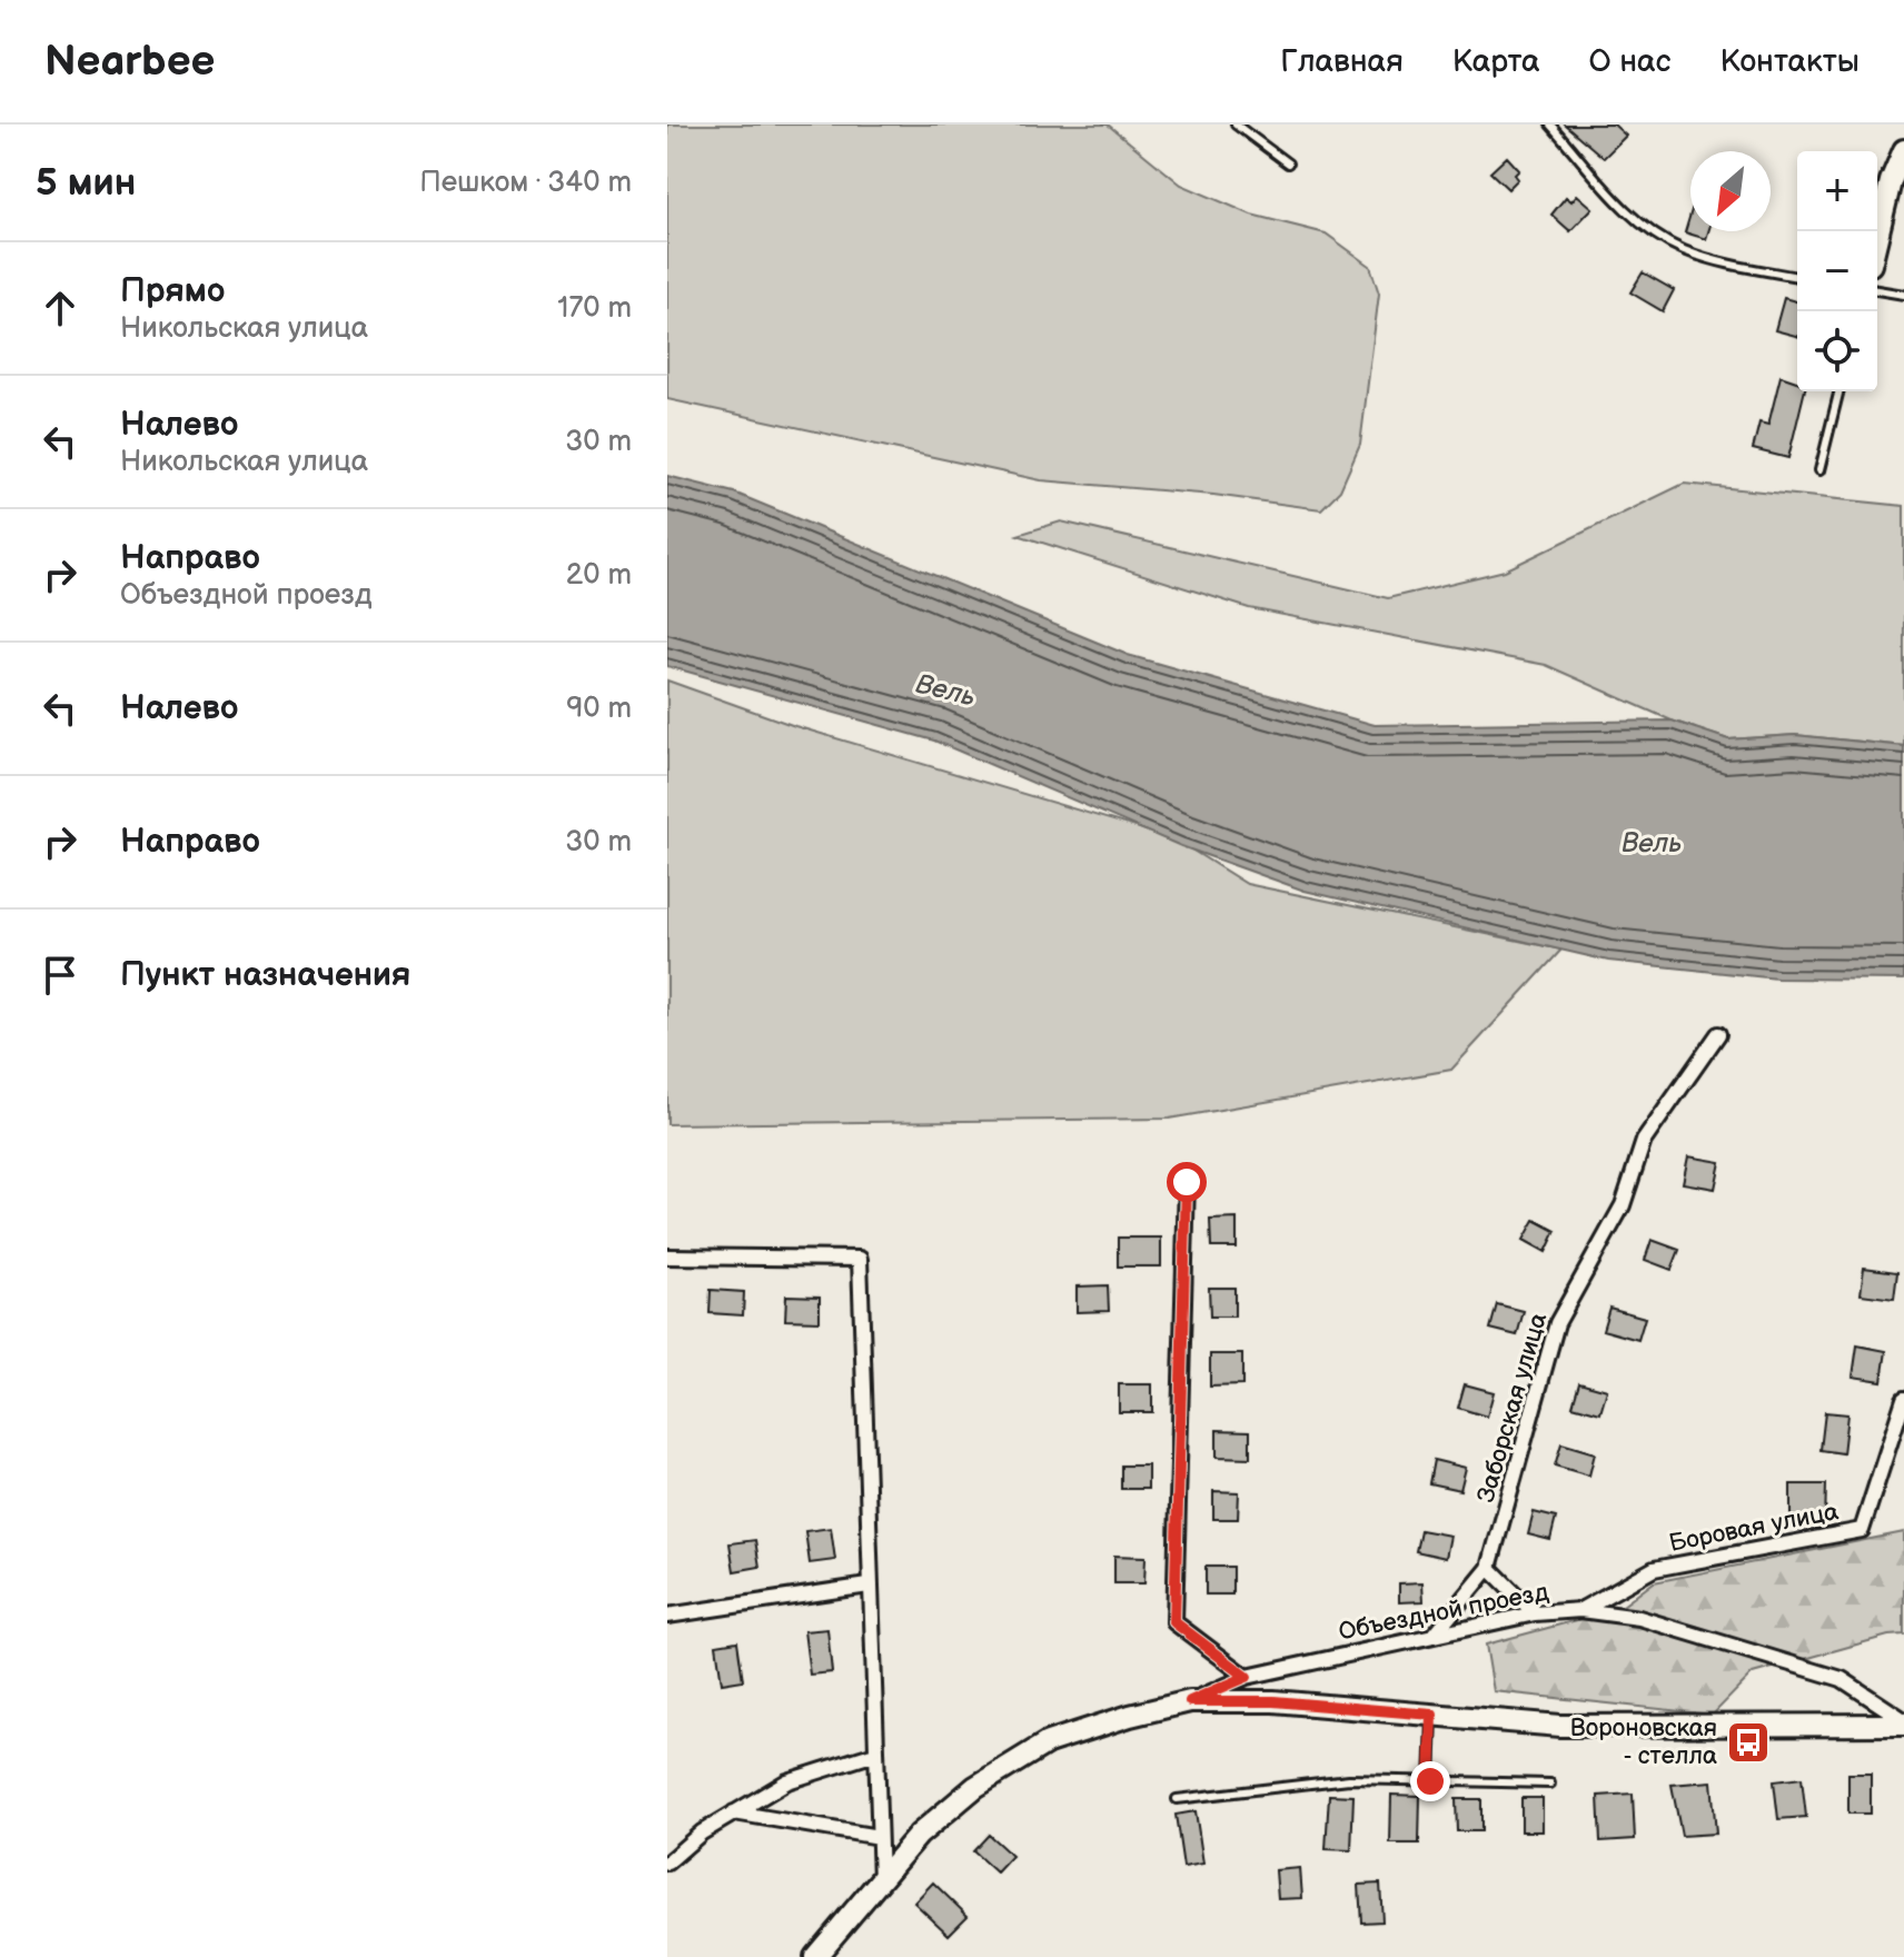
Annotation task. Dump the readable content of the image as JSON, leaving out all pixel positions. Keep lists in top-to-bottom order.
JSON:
{
  "streets": {
    "street": ["Заборская улица", "Боровая улица", "Объездной проезд"]
  },
  "crossings": [
    ["Боровая улица", "Объездной проезд"]
  ],
  "water": ["Вель"],
  "places": {
    "bus stop": ["Вороновская - стелла"]
  },
  "north": "bottom left",
  "page": {
    "header": "Nearbee",
    "nav": [
      "Главная",
      "Карта",
      "О нас",
      "Контакты"
    ],
    "heading": ["5 мин", "Пешком · 340 m"],
    "map_buttons": ["+", "−"],
    "list": [
      ["Прямо", "Никольская улица", "170 m"],
      ["Налево", "Никольская улица", "30 m"],
      ["Направо", "Объездной проезд", "20 m"],
      ["Налево", "90 m"],
      ["Направо", "30 m"],
      "Пункт назначения"
    ]
  }
}
